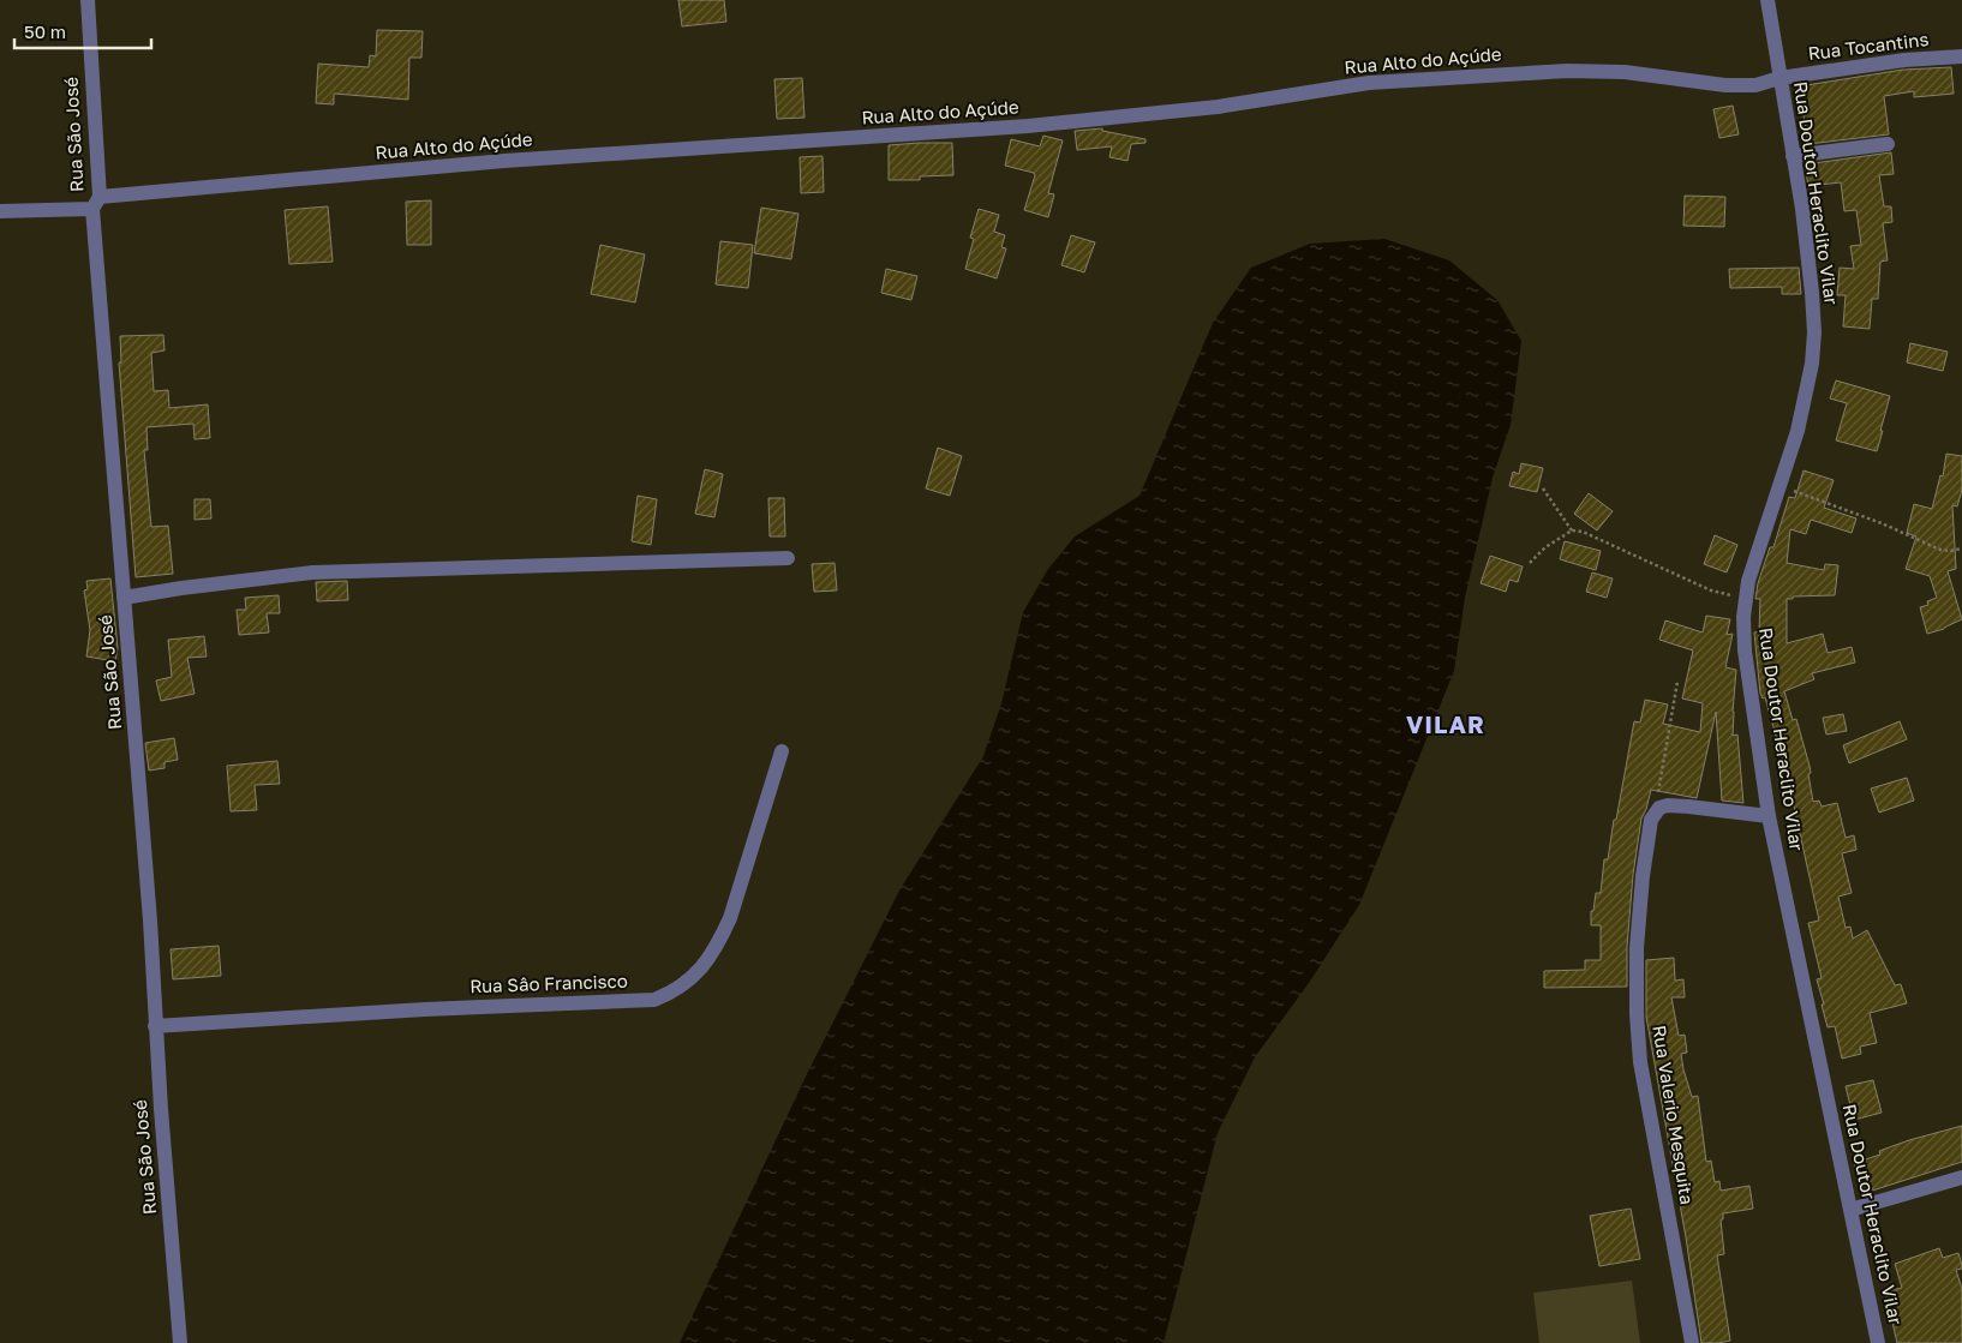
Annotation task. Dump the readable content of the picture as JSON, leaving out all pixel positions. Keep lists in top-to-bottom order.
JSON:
{
  "streets": {
    "street": [
      "Rua Tocantins",
      "Rua Alto do Açúde",
      "Rua São José",
      "Rua Doutor Heraclito Vilar",
      "Rua Sâo Francisco",
      "Rua Valerio Mesquita"
    ]
  },
  "crossings": [
    ["Rua Tocantins", "Rua Alto do Açúde"],
    ["Rua Tocantins", "Rua Doutor Heraclito Vilar"],
    ["Rua Alto do Açúde", "Rua São José"],
    ["Rua Alto do Açúde", "Rua Doutor Heraclito Vilar"],
    ["Rua São José", "Rua Sâo Francisco"]
  ],
  "districts": ["VILAR"],
  "scale_bar": "50 m"
}
